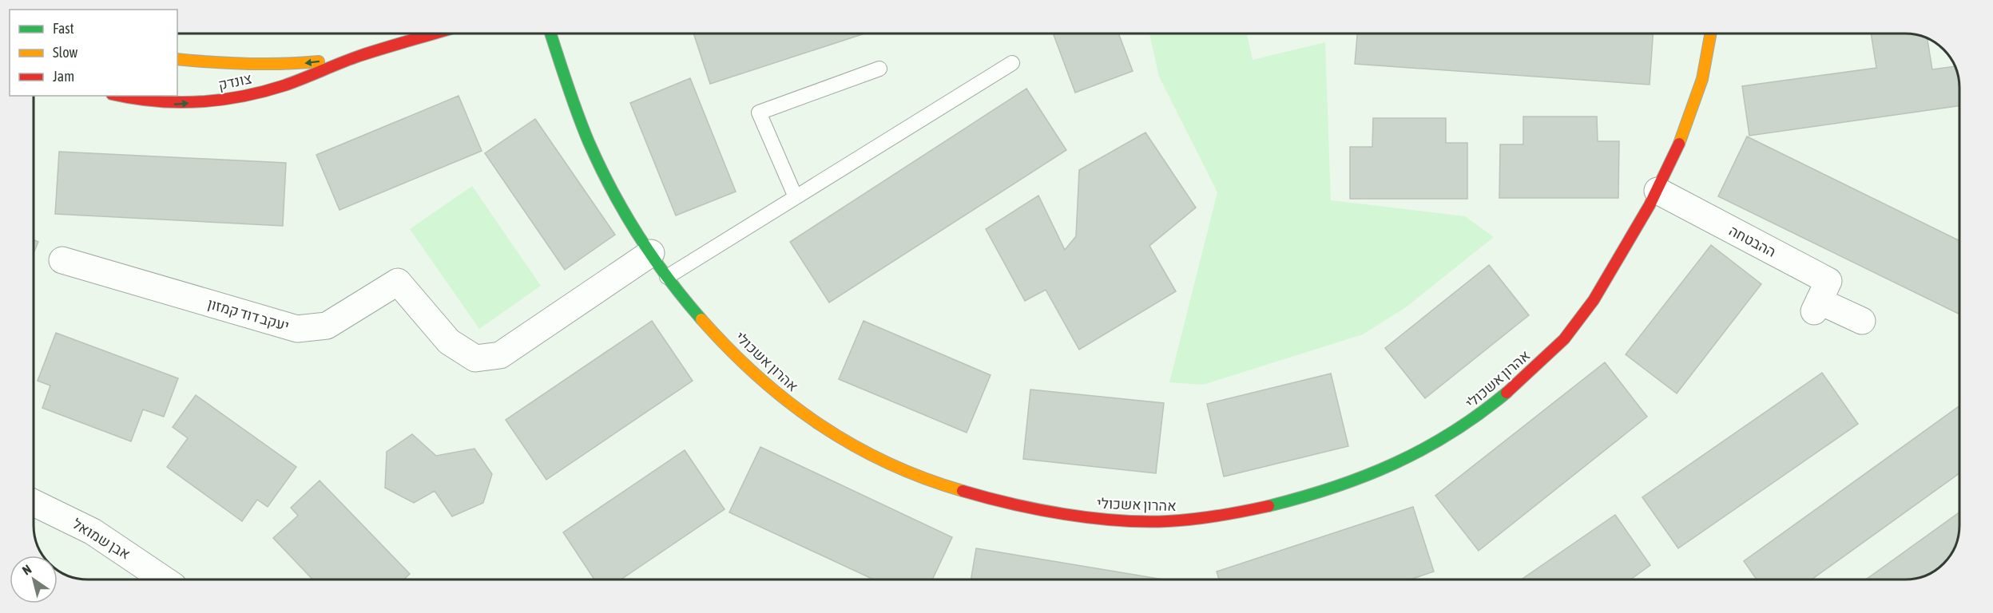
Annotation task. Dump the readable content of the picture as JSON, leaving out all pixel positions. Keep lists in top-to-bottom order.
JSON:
{
  "streets": {
    "street": [
      "צונדק",
      "ההבטחה",
      "יעקב דוד קמזון",
      "אהרון אשכולי",
      "אבן שמואל"
    ]
  },
  "crossings": [
    ["ההבטחה", "אהרון אשכולי"],
    ["יעקב דוד קמזון", "אהרון אשכולי"]
  ],
  "legend": ["Fast", "Slow", "Jam"],
  "north": "top left"
}
